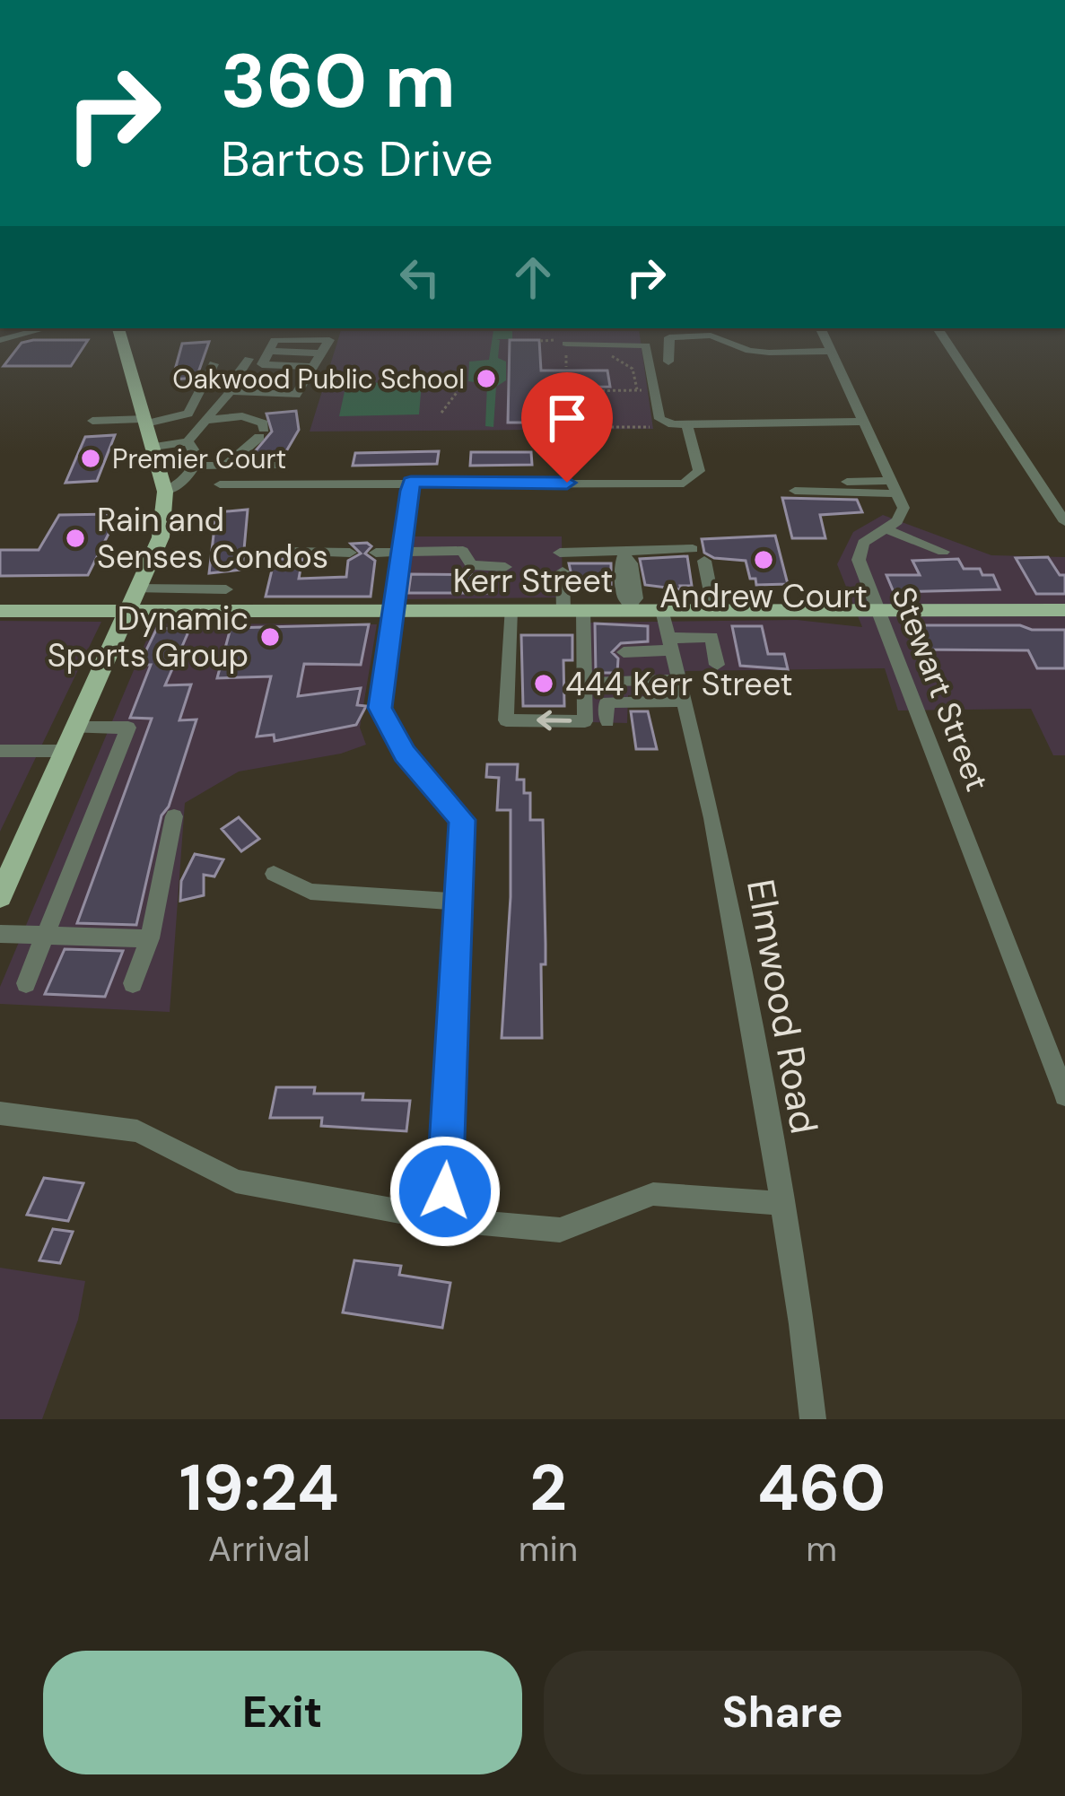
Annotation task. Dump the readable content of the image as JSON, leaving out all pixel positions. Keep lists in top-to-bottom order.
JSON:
{
  "streets": {
    "main road": ["Kerr Street"],
    "street": ["Stewart Street", "Elmwood Road"]
  },
  "crossings": [
    ["Kerr Street", "Stewart Street"],
    ["Kerr Street", "Elmwood Road"]
  ],
  "places": [
    "Oakwood Public School",
    "Premier Court",
    "Rain and Senses Condos",
    "Andrew Court",
    "Dynamic Sports Group",
    "444 Kerr Street"
  ],
  "page": {
    "turn": ["360 m", "Bartos Drive"],
    "eta": [
      "19:24",
      "Arrival",
      "2",
      "min",
      "460",
      "m"
    ],
    "buttons": ["Exit", "Share"]
  }
}
